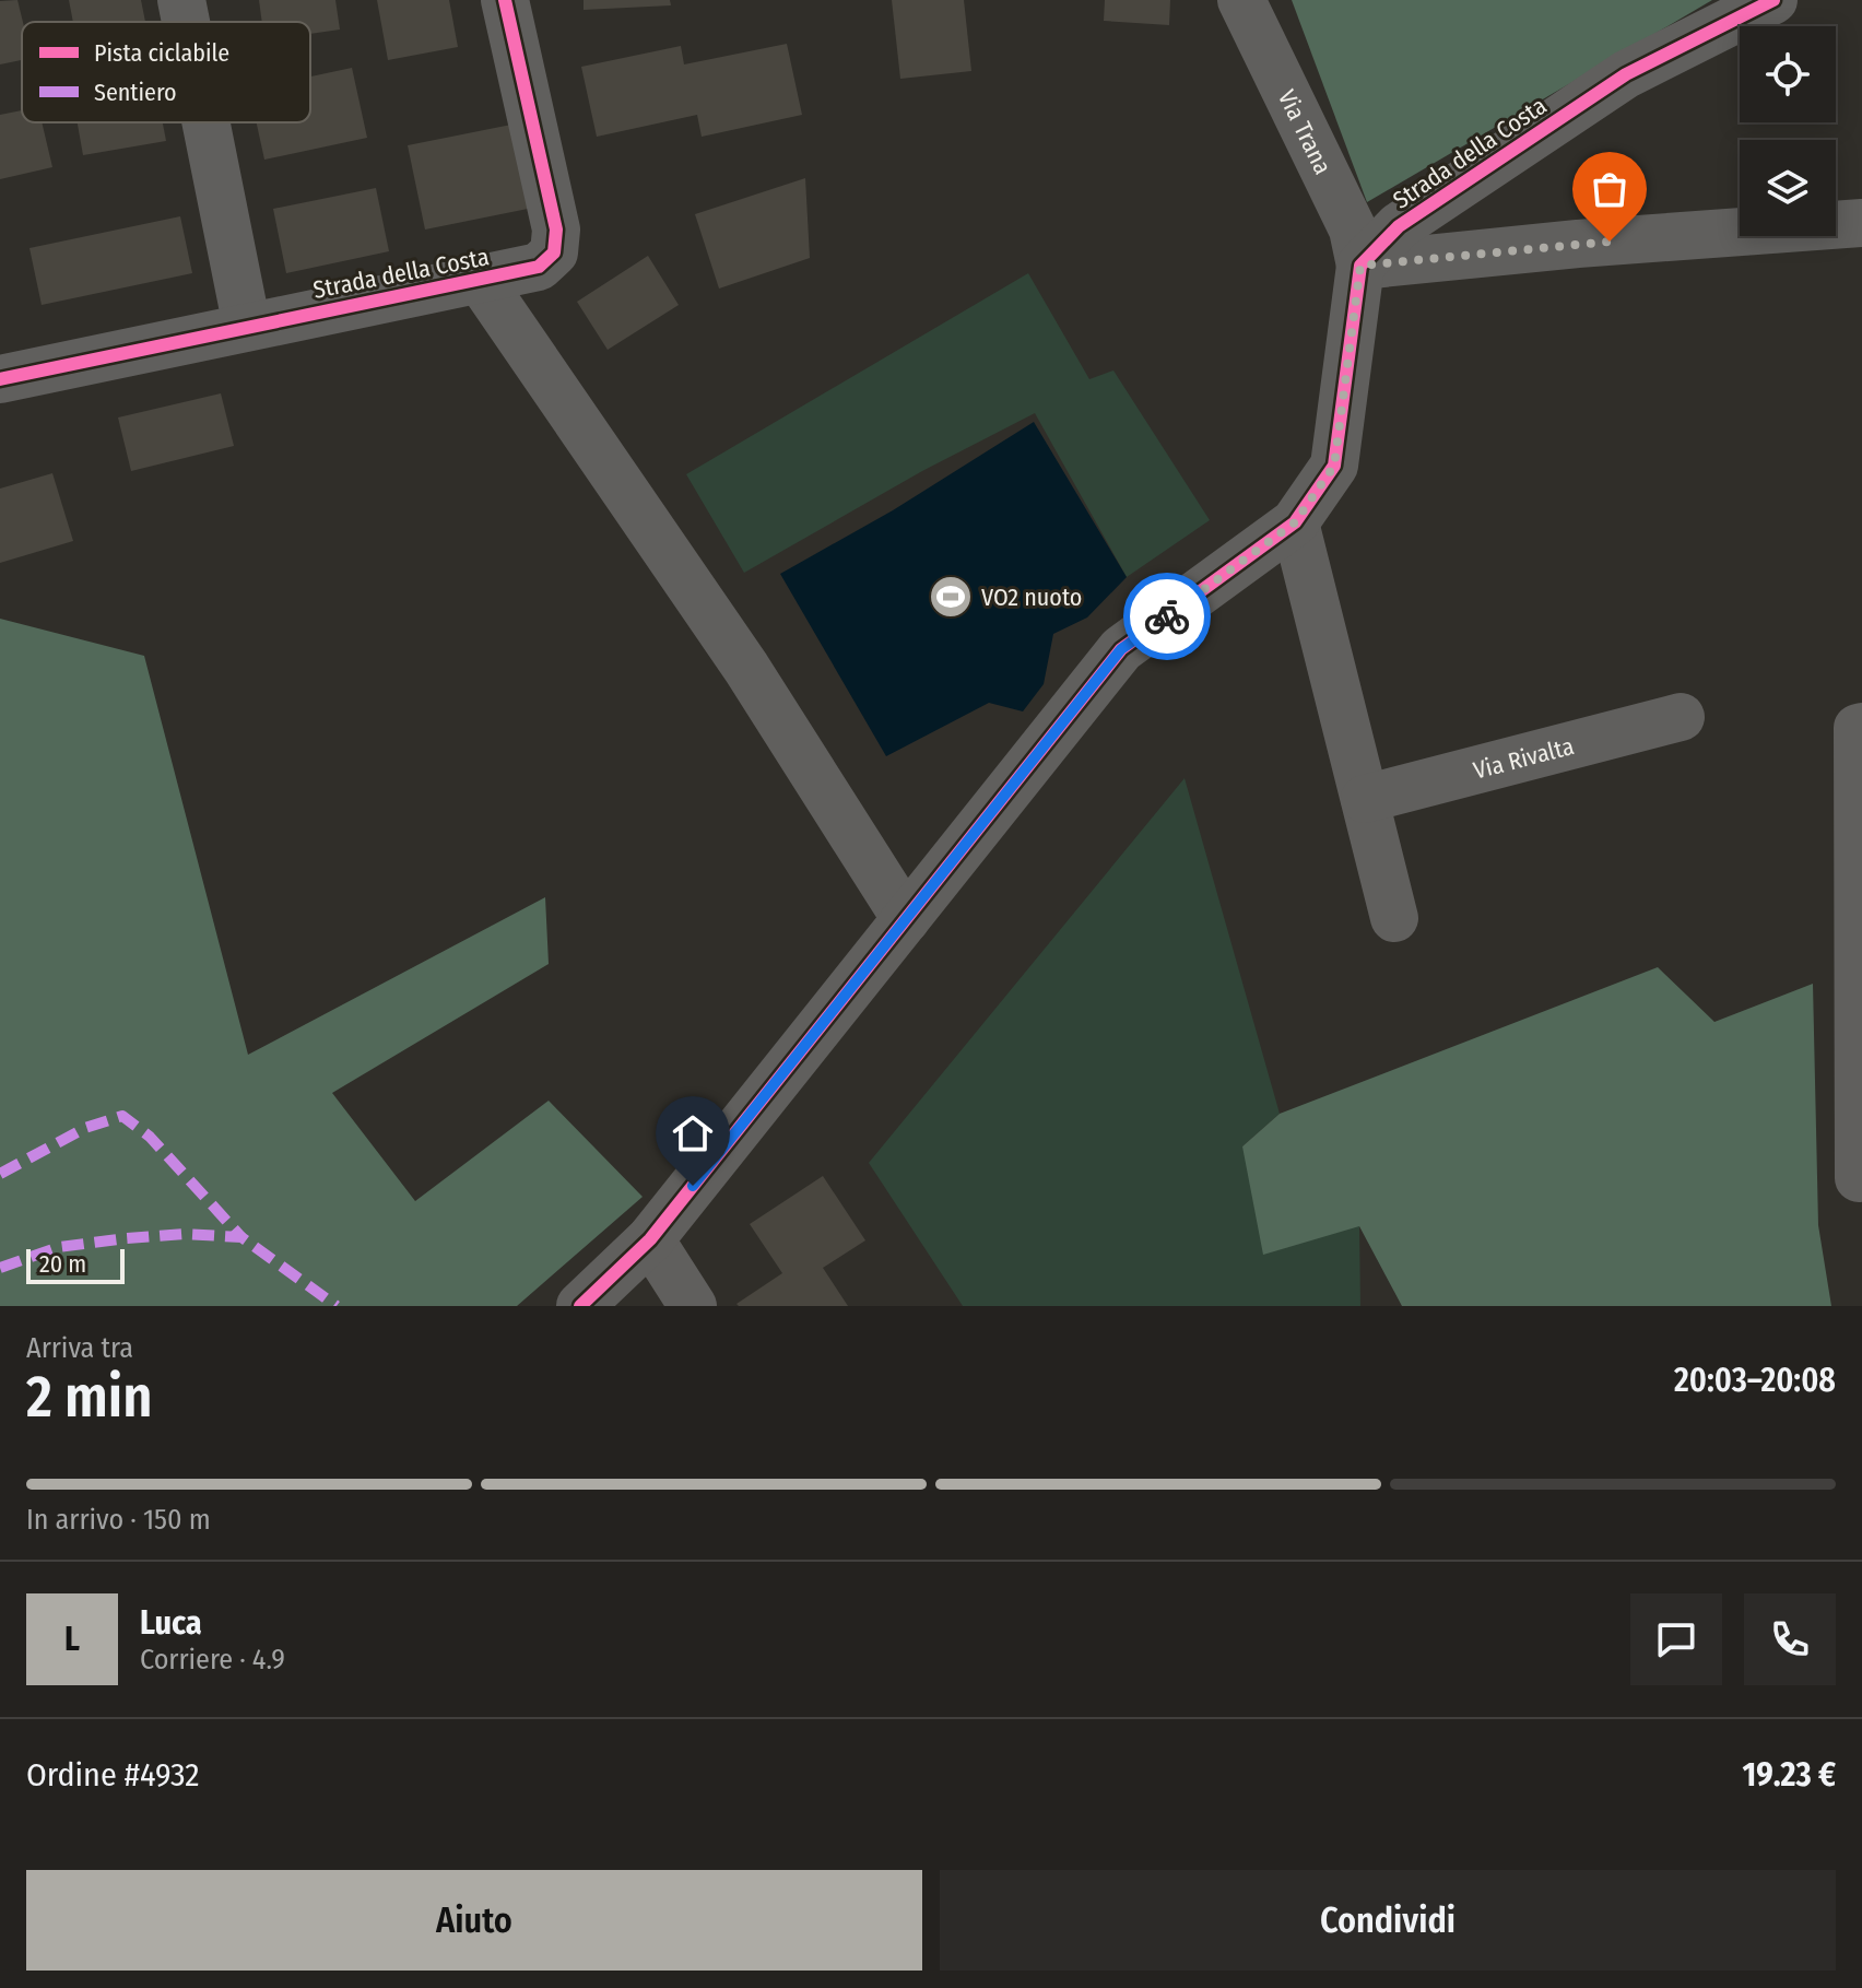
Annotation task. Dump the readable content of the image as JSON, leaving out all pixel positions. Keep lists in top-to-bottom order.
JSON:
{
  "streets": {
    "street": ["Via Trana", "Strada della Costa", "Via Rivalta"]
  },
  "crossings": [
    ["Via Trana", "Strada della Costa"]
  ],
  "places": {
    "sports": ["VO2 nuoto"]
  },
  "legend": ["Pista ciclabile", "Sentiero"],
  "scale_bar": "20 m",
  "page": {
    "scale": "20 m",
    "heading": ["2 min", "Arriva tra", "20:03–20:08"],
    "panel": [
      "Luca",
      "Corriere · 4.9",
      "Ordine #4932",
      "19.23 €"
    ],
    "bar": "In arrivo · 150 m",
    "round": "L",
    "buttons": ["Aiuto", "Condividi"]
  }
}
